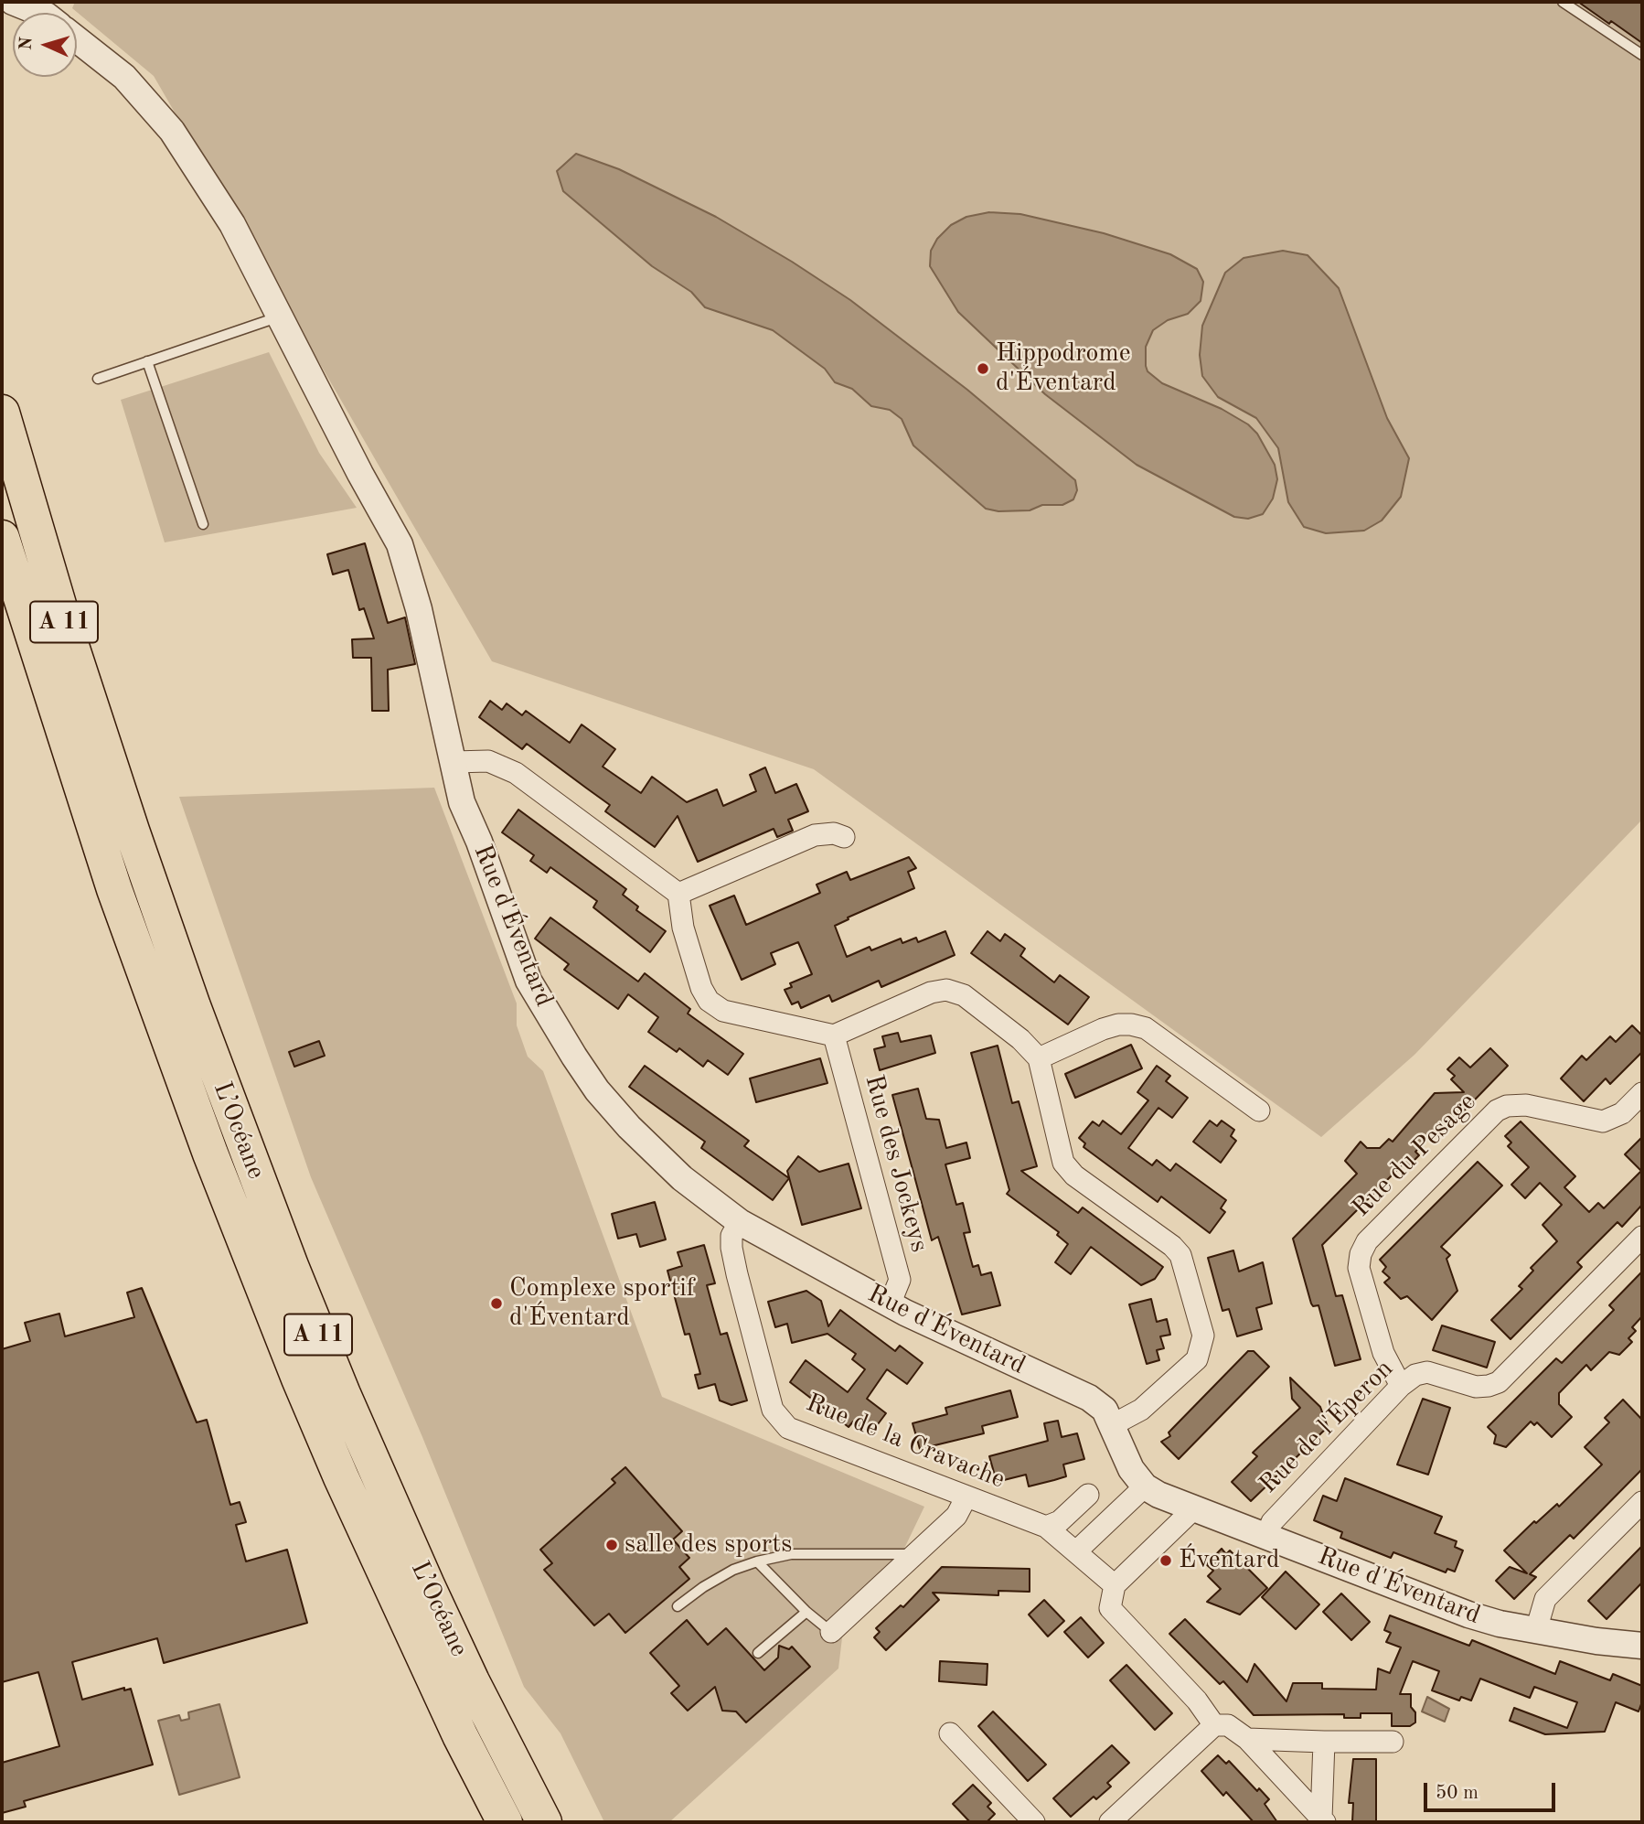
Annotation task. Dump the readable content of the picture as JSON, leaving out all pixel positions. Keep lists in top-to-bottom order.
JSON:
{
  "streets": {
    "highway": ["A 11", "L’Océane"],
    "street": [
      "Rue d'Éventard",
      "Rue du Pesage",
      "Rue des Jockeys",
      "Rue de l'Éperon",
      "Rue de la Cravache"
    ]
  },
  "crossings": [
    ["Rue d'Éventard", "Rue des Jockeys"],
    ["Rue d'Éventard", "Rue de l'Éperon"],
    ["Rue d'Éventard", "Rue de la Cravache"],
    ["Rue du Pesage", "Rue de l'Éperon"]
  ],
  "places": [
    "Hippodrome d'Éventard",
    "Complexe sportif d'Éventard",
    "salle des sports",
    "Éventard"
  ],
  "scale_bar": "50 m",
  "north": "left"
}
